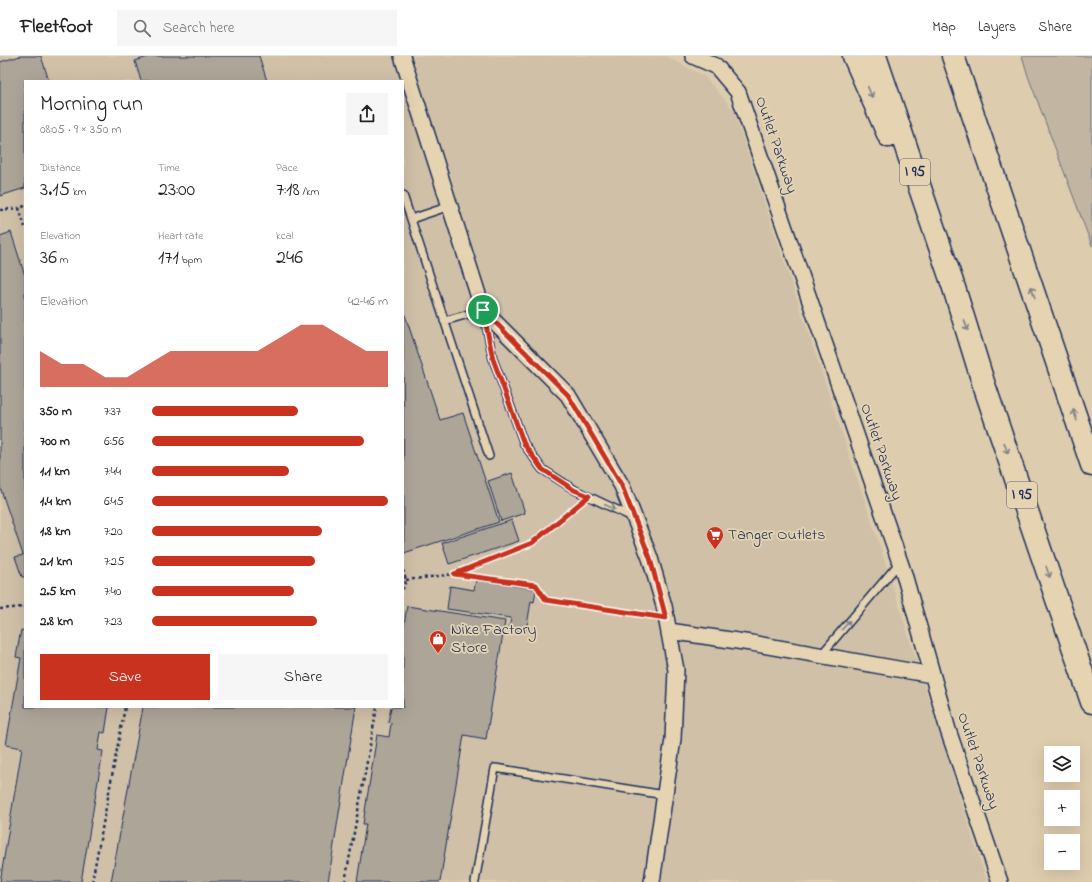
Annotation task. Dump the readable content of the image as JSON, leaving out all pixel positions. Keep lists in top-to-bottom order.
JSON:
{
  "streets": {
    "highway": ["I 95"],
    "street": ["Outlet Parkway"]
  },
  "places": {
    "supermarket": ["Tanger Outlets"],
    "shop": ["Nike Factory Store"]
  },
  "page": {
    "header": "Fleetfoot",
    "search": "Search here",
    "nav": ["Map", "Layers", "Share"],
    "heading": ["Morning run", "08:05 · 9 × 350 m"],
    "stats": [
      ["Distance", "3.15 km"],
      ["Time", "23:00"],
      ["Pace", "7:18 /km"],
      ["Elevation", "36 m"],
      ["Heart rate", "171 bpm"],
      ["kcal", "246"]
    ],
    "chart": ["Elevation", "42–46 m"],
    "list": [
      {
        "name": "350 m",
        "note": "7:37"
      },
      {
        "name": "700 m",
        "note": "6:56"
      },
      {
        "name": "1.1 km",
        "note": "7:44"
      },
      {
        "name": "1.4 km",
        "note": "6:45"
      },
      {
        "name": "1.8 km",
        "note": "7:20"
      },
      {
        "name": "2.1 km",
        "note": "7:25"
      },
      {
        "name": "2.5 km",
        "note": "7:40"
      },
      {
        "name": "2.8 km",
        "note": "7:23"
      }
    ],
    "buttons": ["Save", "Share"],
    "map_buttons": ["+", "−"]
  }
}
